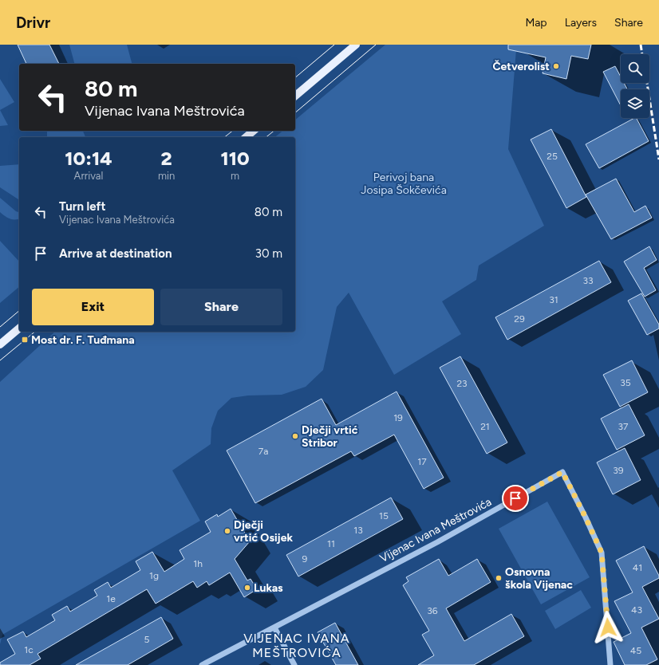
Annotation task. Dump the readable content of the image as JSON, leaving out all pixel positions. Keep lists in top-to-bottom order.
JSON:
{
  "streets": {
    "street": ["Vijenac Ivana Meštrovića"]
  },
  "districts": ["VIJENAC IVANA MEŠTROVIĆA"],
  "parks": ["Perivoj bana Josipa Šokčevića"],
  "places": {
    "other": [
      "Četverolist",
      "Dječji vrtić Stribor",
      "Dječji vrtić Osijek",
      "Osnovna škola Vijenac",
      "Lukas"
    ],
    "transit": ["Most dr. F. Tuđmana"]
  },
  "house_numbers": [
    "25",
    "33",
    "31",
    "29",
    "35",
    "23",
    "19",
    "21",
    "37",
    "7a",
    "17",
    "39",
    "15",
    "13",
    "11",
    "9",
    "1h",
    "41",
    "1g",
    "1e",
    "43",
    "36",
    "5",
    "1c",
    "45"
  ],
  "page": {
    "header": "Drivr",
    "nav": ["Map", "Layers", "Share"],
    "turn": ["80 m", "Vijenac Ivana Meštrovića"],
    "eta": [
      "10:14",
      "Arrival",
      "2",
      "min",
      "110",
      "m"
    ],
    "list": [
      {
        "name": "Turn left",
        "note": "Vijenac Ivana Meštrovića",
        "value": "80 m"
      },
      {
        "name": "Arrive at destination",
        "value": "30 m"
      }
    ],
    "buttons": ["Exit", "Share"]
  }
}
